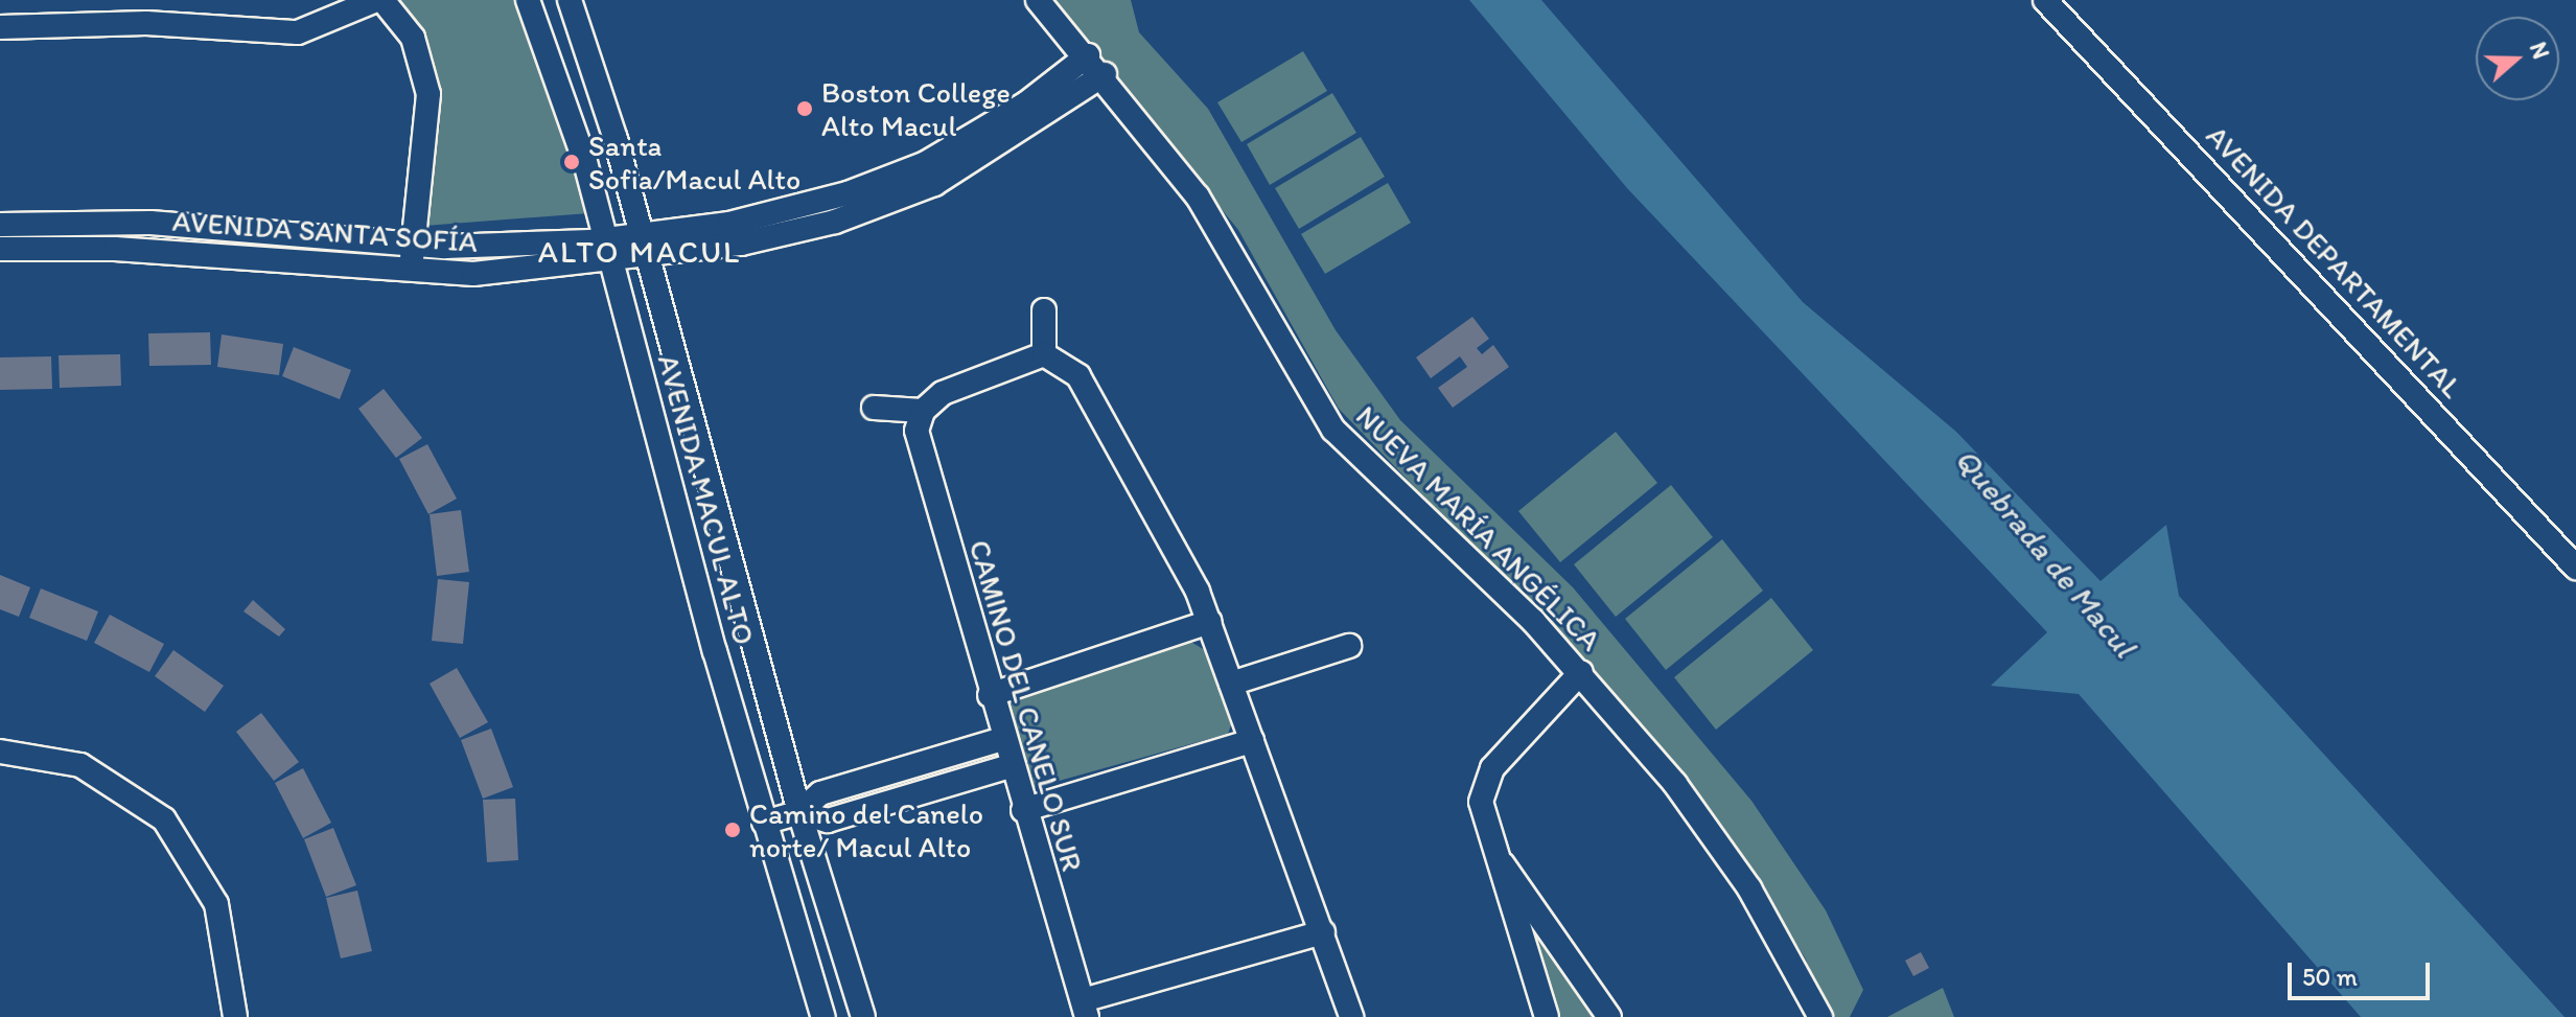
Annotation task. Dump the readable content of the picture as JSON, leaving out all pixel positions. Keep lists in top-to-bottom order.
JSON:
{
  "streets": {
    "street": [
      "AVENIDA SANTA SOFÍA",
      "AVENIDA DEPARTAMENTAL",
      "AVENIDA MACUL ALTO",
      "NUEVA MARÍA ANGÉLICA",
      "CAMINO DEL CANELO SUR"
    ]
  },
  "crossings": [
    ["AVENIDA SANTA SOFÍA", "AVENIDA MACUL ALTO"],
    ["AVENIDA SANTA SOFÍA", "NUEVA MARÍA ANGÉLICA"]
  ],
  "districts": ["ALTO MACUL"],
  "water": ["Quebrada de Macul"],
  "places": ["Boston College Alto Macul", "Santa Sofia/Macul Alto", "Camino del Canelo norte/ Macul Alto"],
  "scale_bar": "50 m",
  "north": "right"
}
